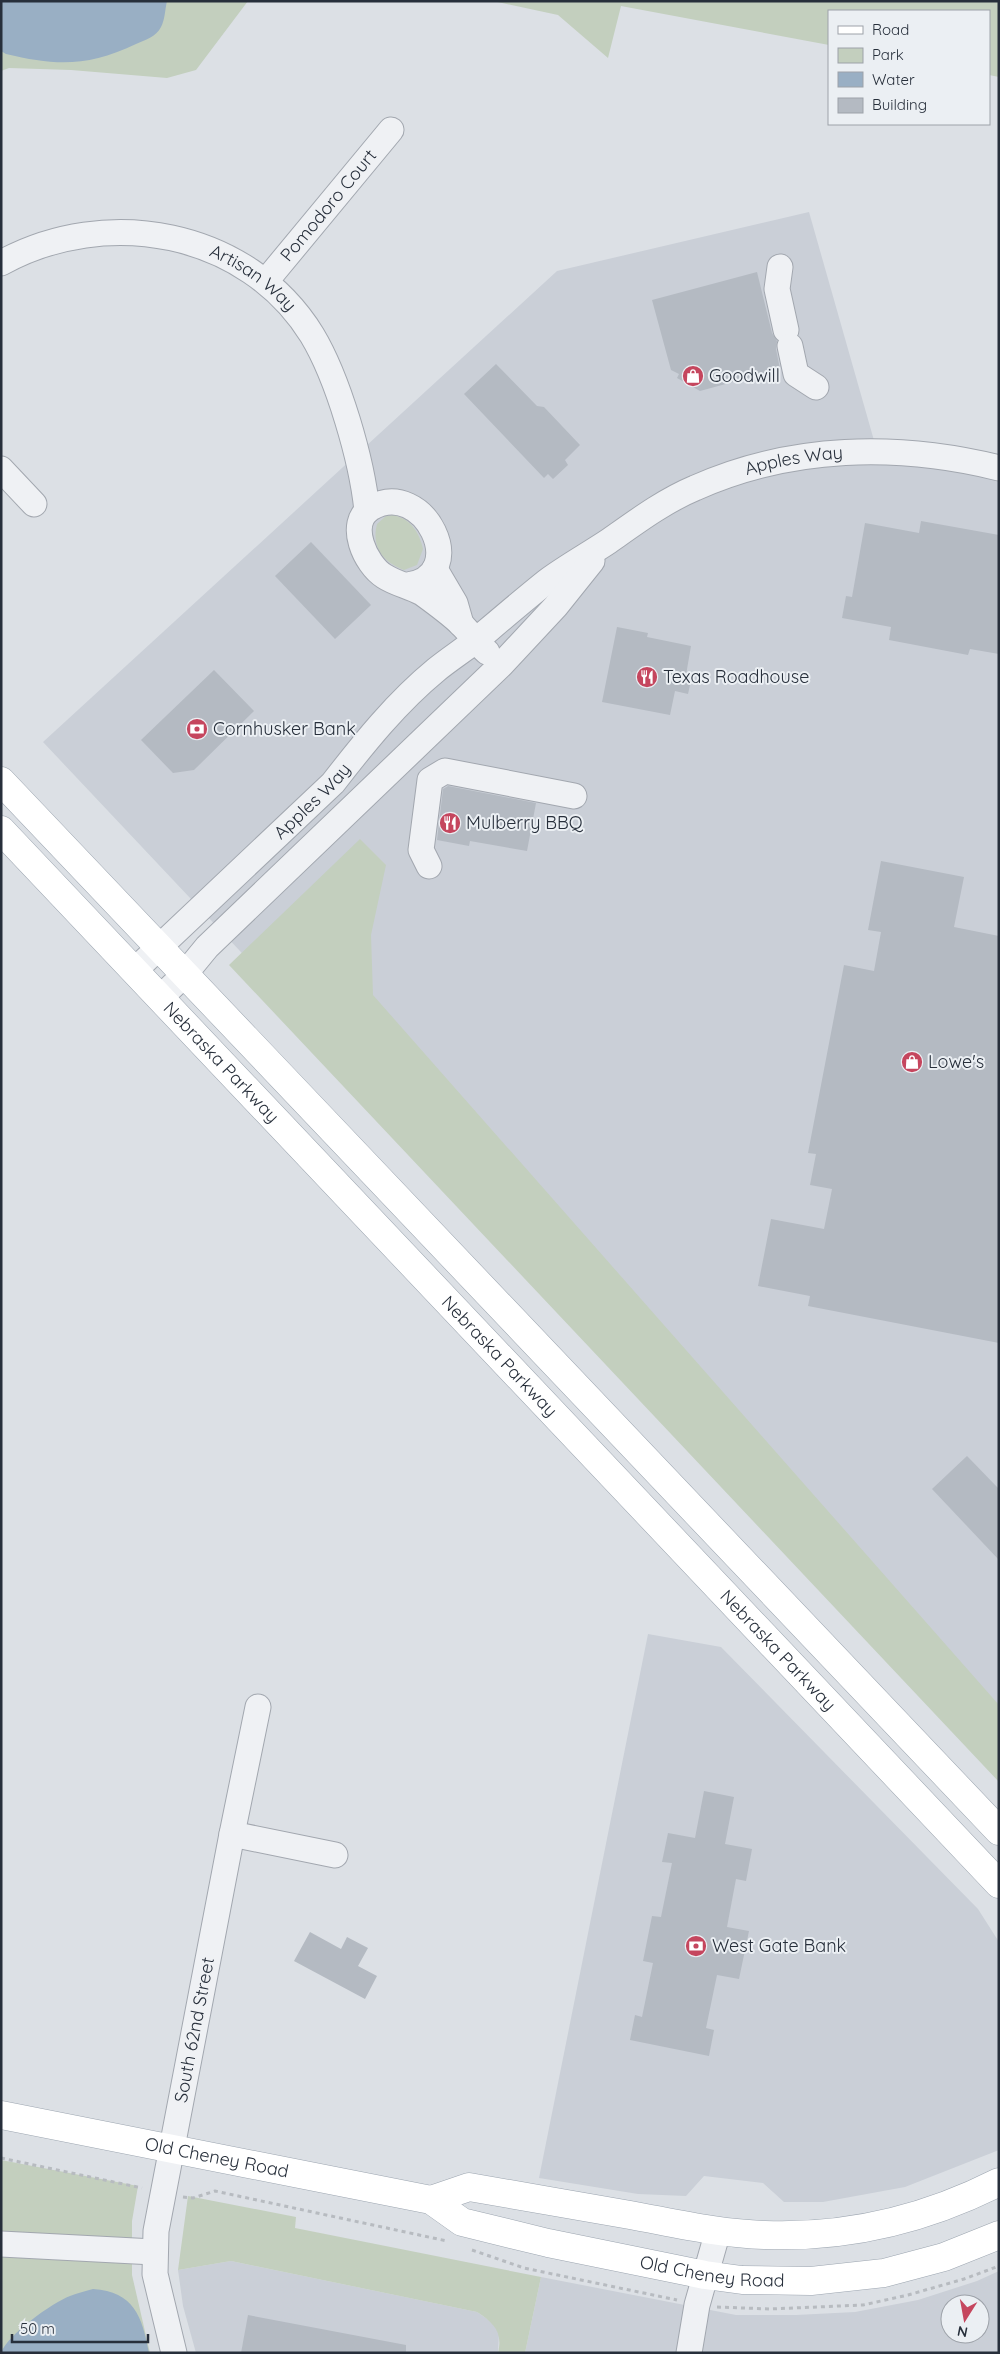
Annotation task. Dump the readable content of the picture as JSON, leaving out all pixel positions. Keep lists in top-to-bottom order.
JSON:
{
  "streets": {
    "main road": ["Nebraska Parkway", "Old Cheney Road"],
    "street": [
      "Pomodoro Court",
      "Artisan Way",
      "Apples Way",
      "South 62nd Street"
    ]
  },
  "crossings": [
    ["Pomodoro Court", "Artisan Way"],
    ["Apples Way", "Nebraska Parkway"],
    ["South 62nd Street", "Old Cheney Road"]
  ],
  "places": {
    "shop": ["Goodwill", "Lowe's"],
    "restaurant": ["Texas Roadhouse", "Mulberry BBQ"],
    "bank": ["Cornhusker Bank", "West Gate Bank"]
  },
  "legend": [
    "Road",
    "Park",
    "Water",
    "Building"
  ],
  "scale_bar": "50 m",
  "north": "bottom"
}
